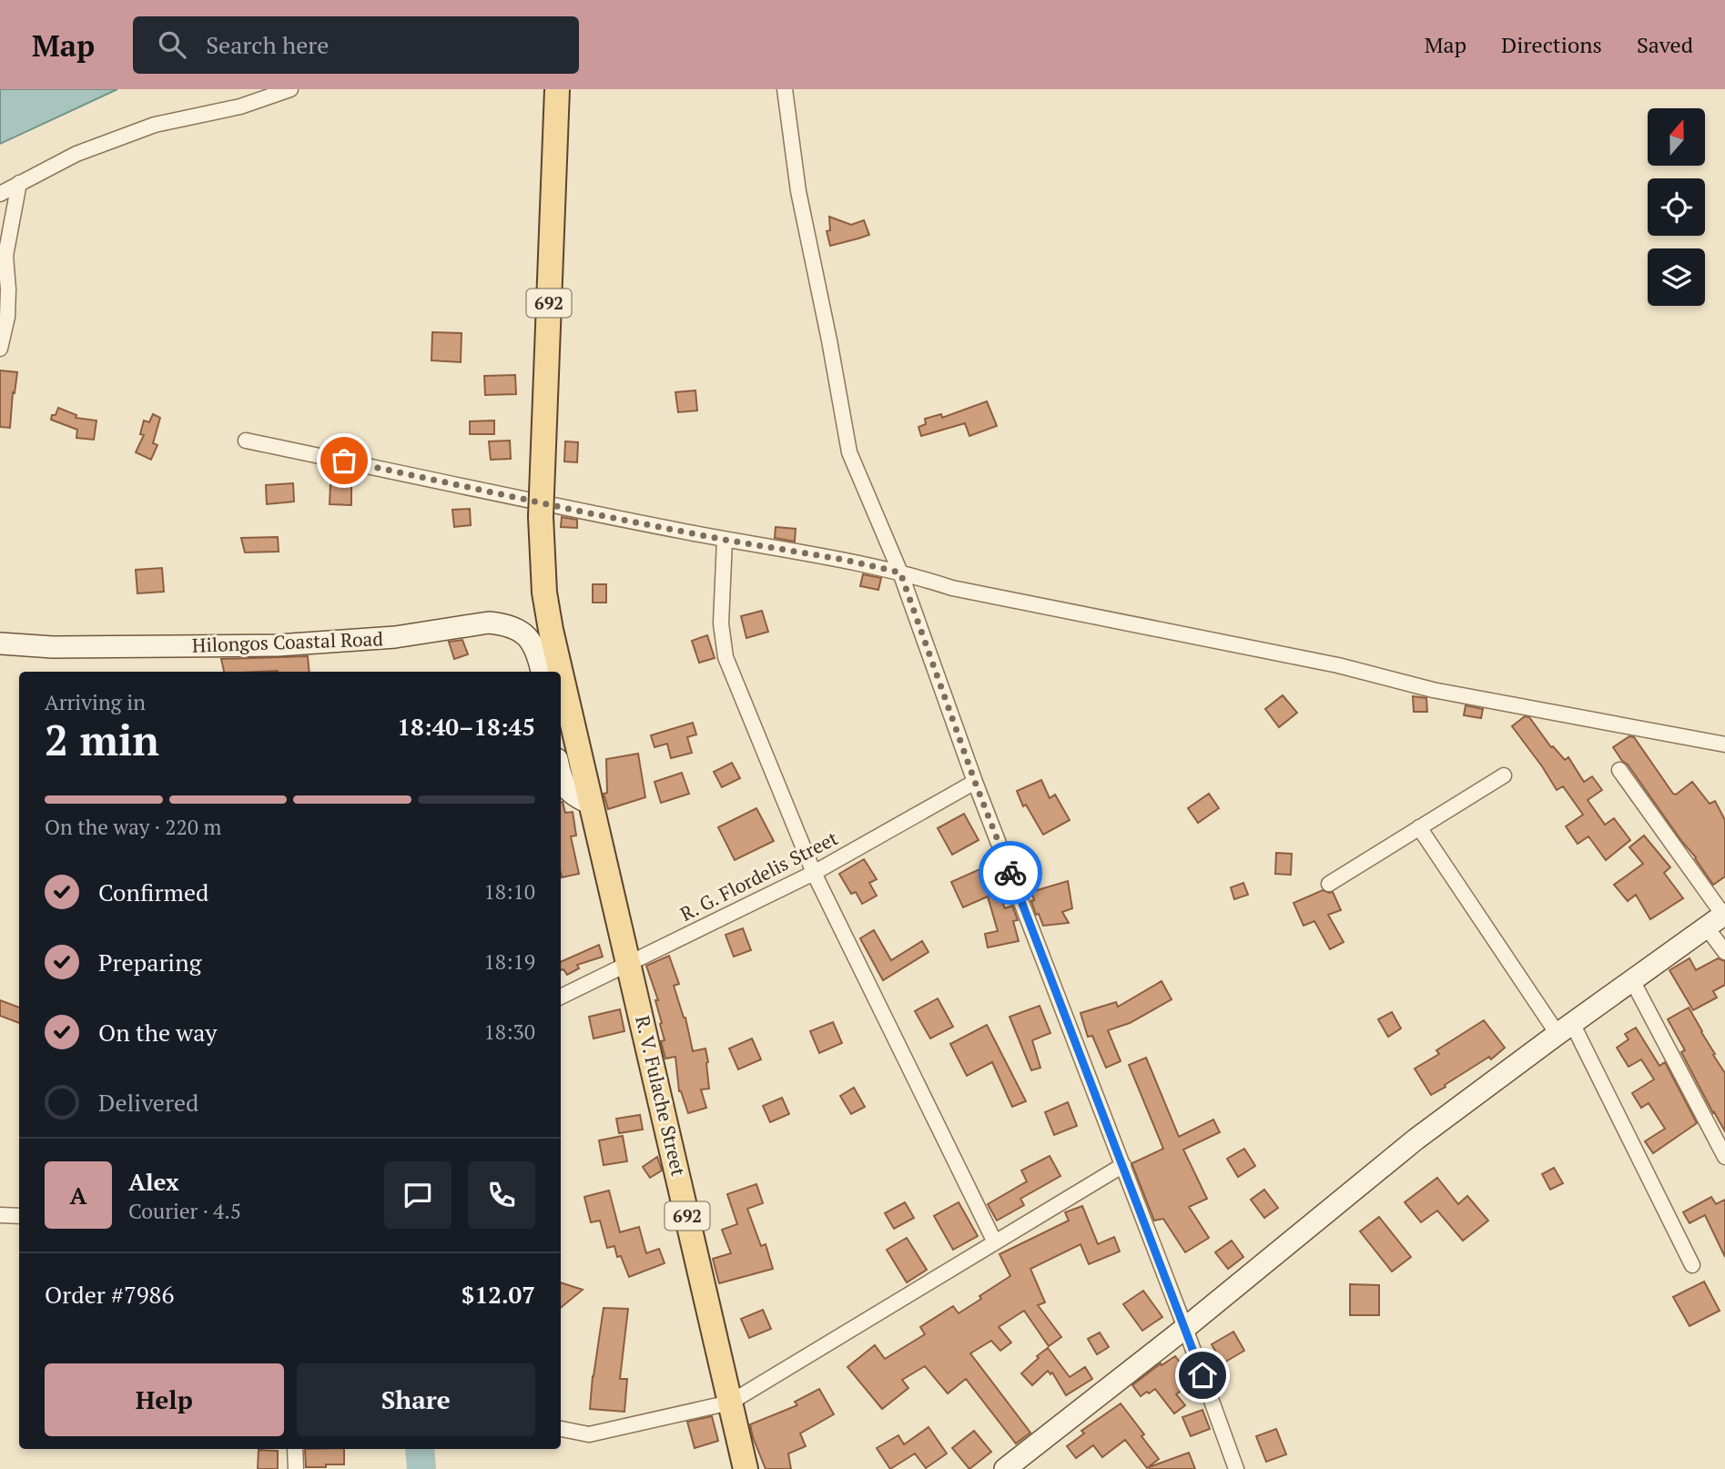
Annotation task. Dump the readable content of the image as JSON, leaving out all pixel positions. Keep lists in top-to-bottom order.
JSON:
{
  "streets": {
    "main road": ["692", "R. V. Fulache Street"],
    "street": ["Hilongos Coastal Road", "R. G. Flordelis Street"]
  },
  "crossings": [
    ["692", "R. V. Fulache Street"],
    ["R. G. Flordelis Street", "R. V. Fulache Street"]
  ],
  "north": "top",
  "page": {
    "header": "Map",
    "search": "Search here",
    "nav": ["Map", "Directions", "Saved"],
    "heading": ["2 min", "Arriving in", "18:40–18:45"],
    "panel": [
      "Alex",
      "Courier · 4.5",
      "Order #7986",
      "$12.07"
    ],
    "bar": "On the way · 220 m",
    "list": [
      ["Confirmed", "18:10"],
      ["Preparing", "18:19"],
      ["On the way", "18:30"],
      "Delivered"
    ],
    "round": "A",
    "buttons": ["Help", "Share"]
  }
}
